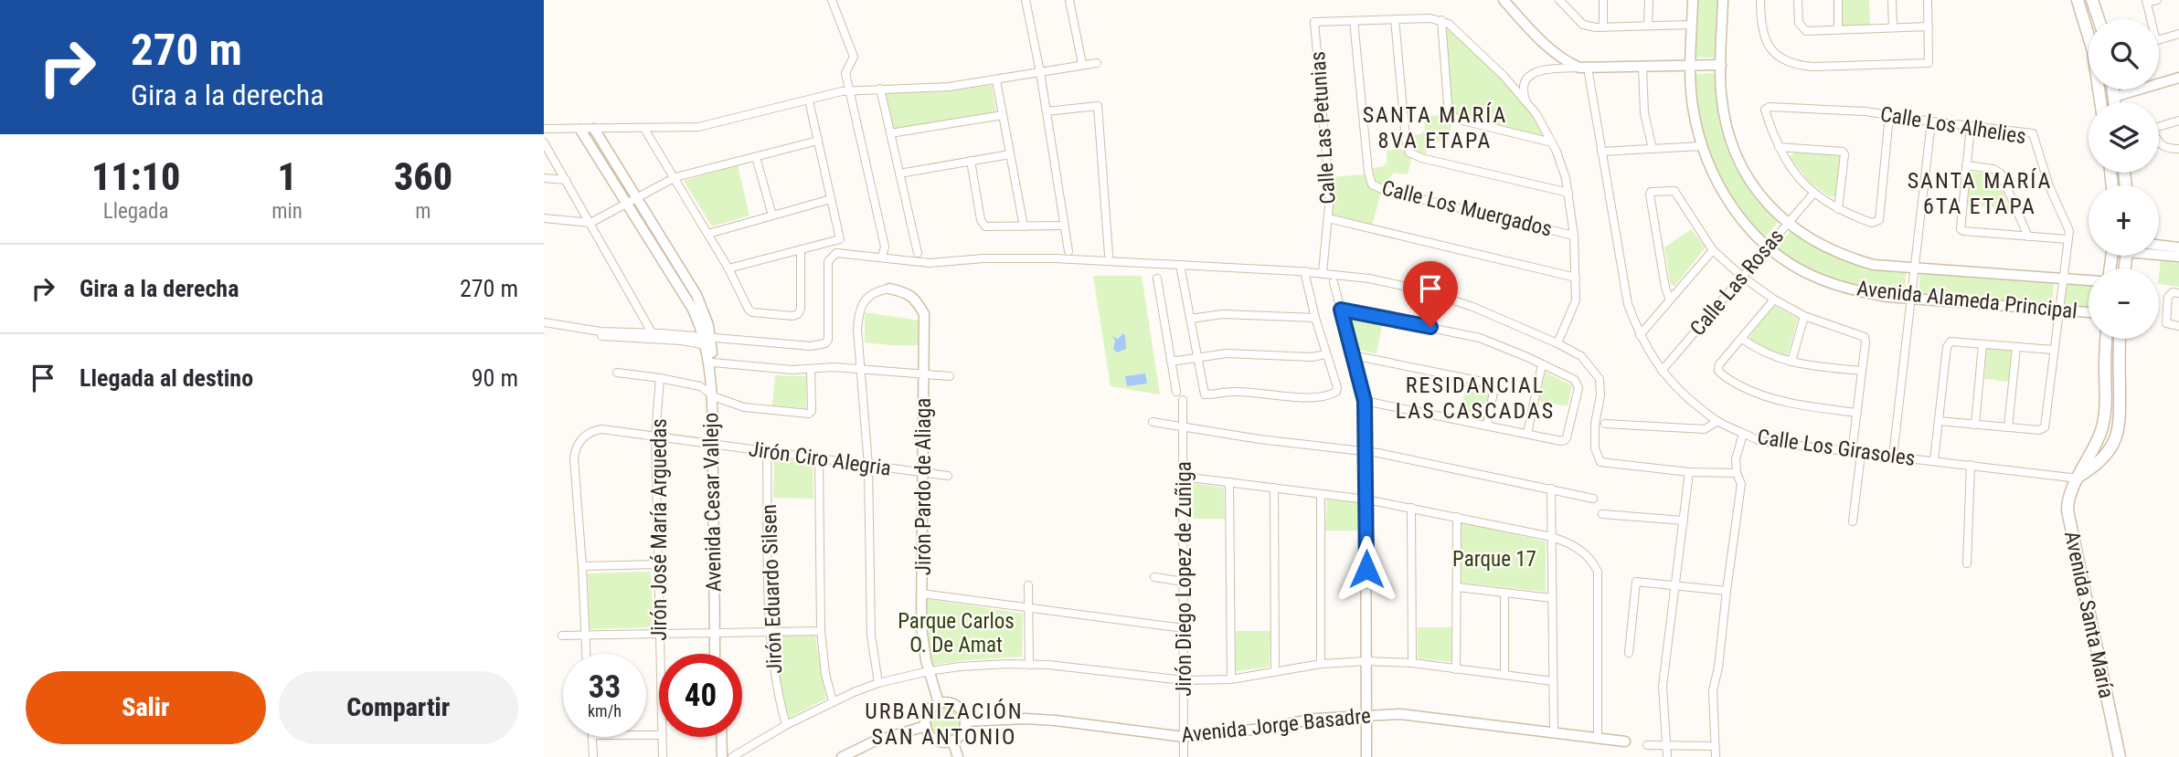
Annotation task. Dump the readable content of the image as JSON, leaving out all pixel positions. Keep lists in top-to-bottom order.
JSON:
{
  "streets": {
    "main road": ["Avenida Santa María"],
    "street": [
      "Calle Los Alhelies",
      "Calle Las Petunias",
      "Calle Los Muergados",
      "Calle Las Rosas",
      "Avenida Alameda Principal",
      "Calle Los Girasoles",
      "Jirón Ciro Alegria",
      "Jirón Pardo de Aliaga",
      "Avenida Cesar Vallejo",
      "Jirón José María Arguedas",
      "Jirón Diego Lopez de Zuñiga",
      "Jirón Eduardo Silsen",
      "Avenida Jorge Basadre"
    ]
  },
  "crossings": [
    ["Calle Los Alhelies", "Avenida Alameda Principal"],
    ["Calle Las Petunias", "Calle Los Muergados"],
    ["Calle Las Rosas", "Avenida Alameda Principal"],
    ["Calle Las Rosas", "Calle Los Girasoles"],
    ["Calle Los Girasoles", "Avenida Santa María"],
    ["Jirón Ciro Alegria", "Jirón Pardo de Aliaga"],
    ["Jirón Ciro Alegria", "Avenida Cesar Vallejo"],
    ["Jirón Ciro Alegria", "Jirón José María Arguedas"],
    ["Jirón Ciro Alegria", "Jirón Eduardo Silsen"],
    ["Jirón Pardo de Aliaga", "Avenida Jorge Basadre"],
    ["Jirón Diego Lopez de Zuñiga", "Avenida Jorge Basadre"]
  ],
  "districts": [
    "SANTA MARÍA 8VA ETAPA",
    "SANTA MARÍA 6TA ETAPA",
    "RESIDANCIAL LAS CASCADAS",
    "URBANIZACIÓN SAN ANTONIO"
  ],
  "parks": ["Parque 17", "Parque Carlos O. De Amat"],
  "page": {
    "turn": ["270 m", "Gira a la derecha"],
    "map_buttons": ["+", "−"],
    "eta": [
      "11:10",
      "Llegada",
      "1",
      "min",
      "360",
      "m"
    ],
    "list": [
      {
        "name": "Gira a la derecha",
        "value": "270 m"
      },
      {
        "name": "Llegada al destino",
        "value": "90 m"
      }
    ],
    "speed": "33 km/h",
    "limit": "40",
    "buttons": ["Salir", "Compartir"]
  }
}
